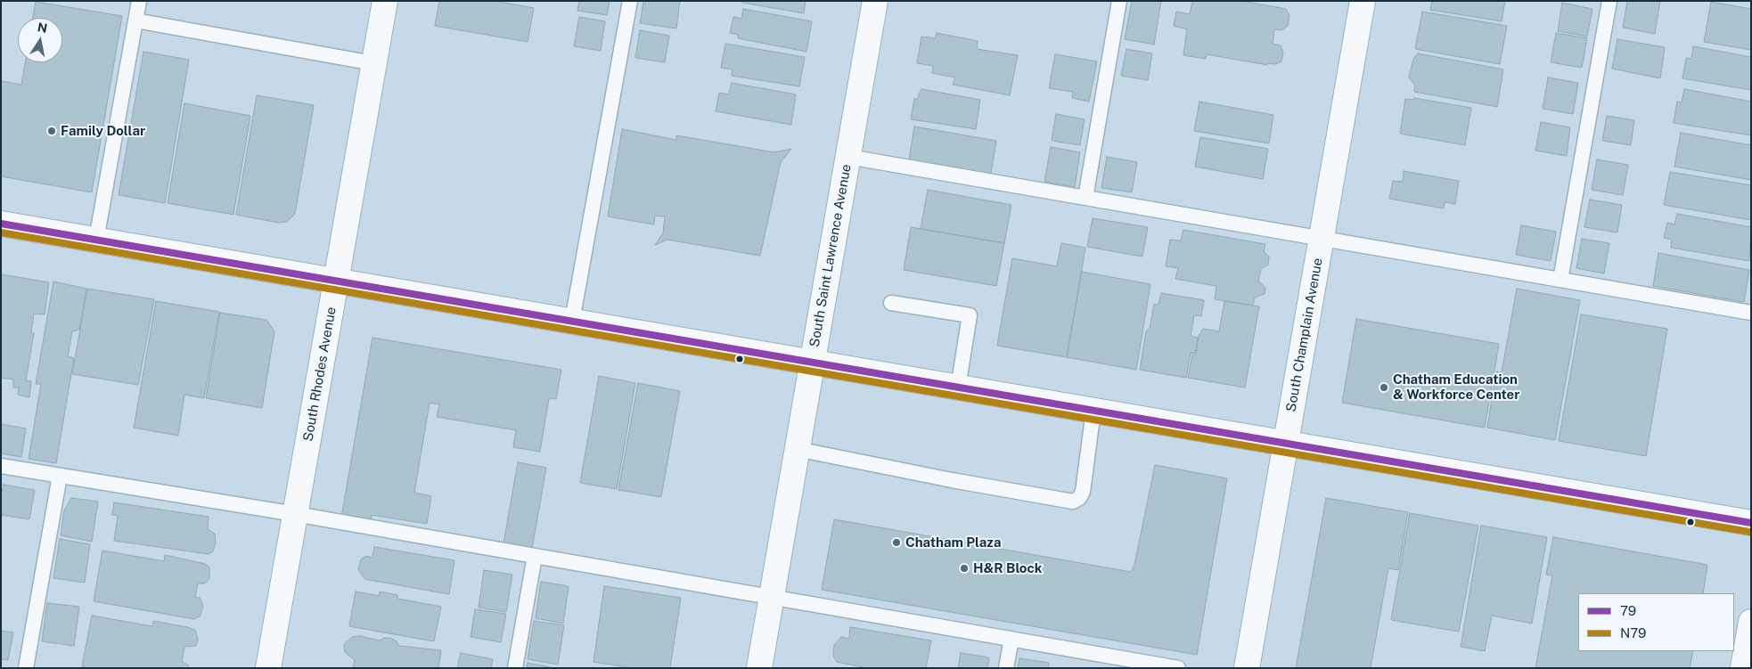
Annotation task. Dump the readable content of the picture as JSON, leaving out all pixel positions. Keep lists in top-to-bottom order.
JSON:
{
  "streets": {
    "street": ["South Saint Lawrence Avenue", "South Champlain Avenue", "South Rhodes Avenue"]
  },
  "places": [
    "Family Dollar",
    "Chatham Education & Workforce Center",
    "Chatham Plaza",
    "H&R Block"
  ],
  "lines": ["transit line 79", "transit line N79"],
  "legend": ["79", "N79"],
  "north": "top"
}
